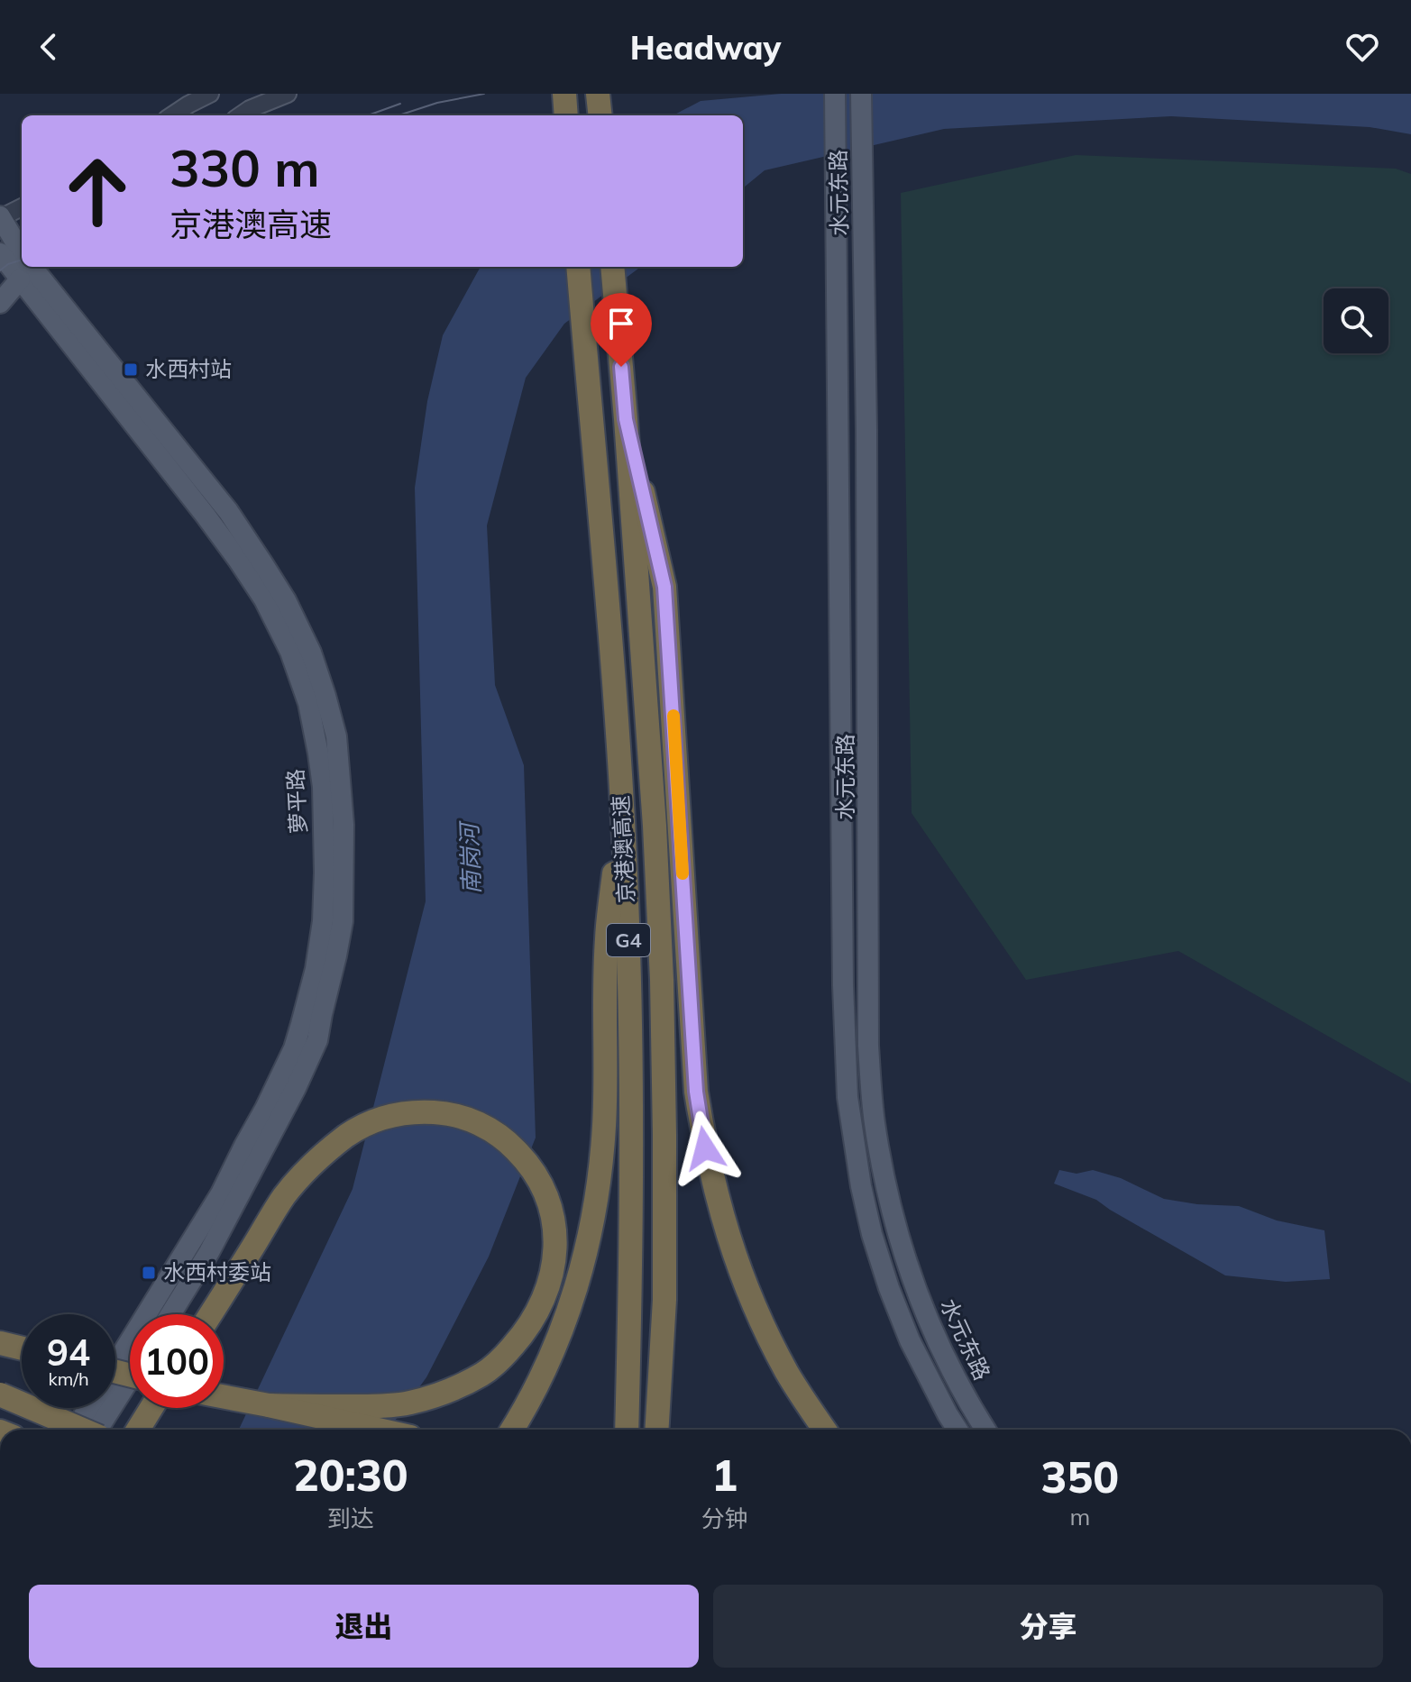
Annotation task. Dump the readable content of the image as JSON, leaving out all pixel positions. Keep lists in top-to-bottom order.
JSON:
{
  "streets": {
    "highway": ["京港澳高速", "G4"],
    "main road": ["水元东路", "萝平路"]
  },
  "water": ["南岗河"],
  "places": {
    "transit": ["水西村站", "水西村委站"]
  },
  "page": {
    "header": "Headway",
    "turn": ["330 m", "京港澳高速"],
    "speed": "94 km/h",
    "limit": "100",
    "eta": [
      "20:30",
      "到达",
      "1",
      "分钟",
      "350",
      "m"
    ],
    "buttons": ["退出", "分享"]
  }
}
